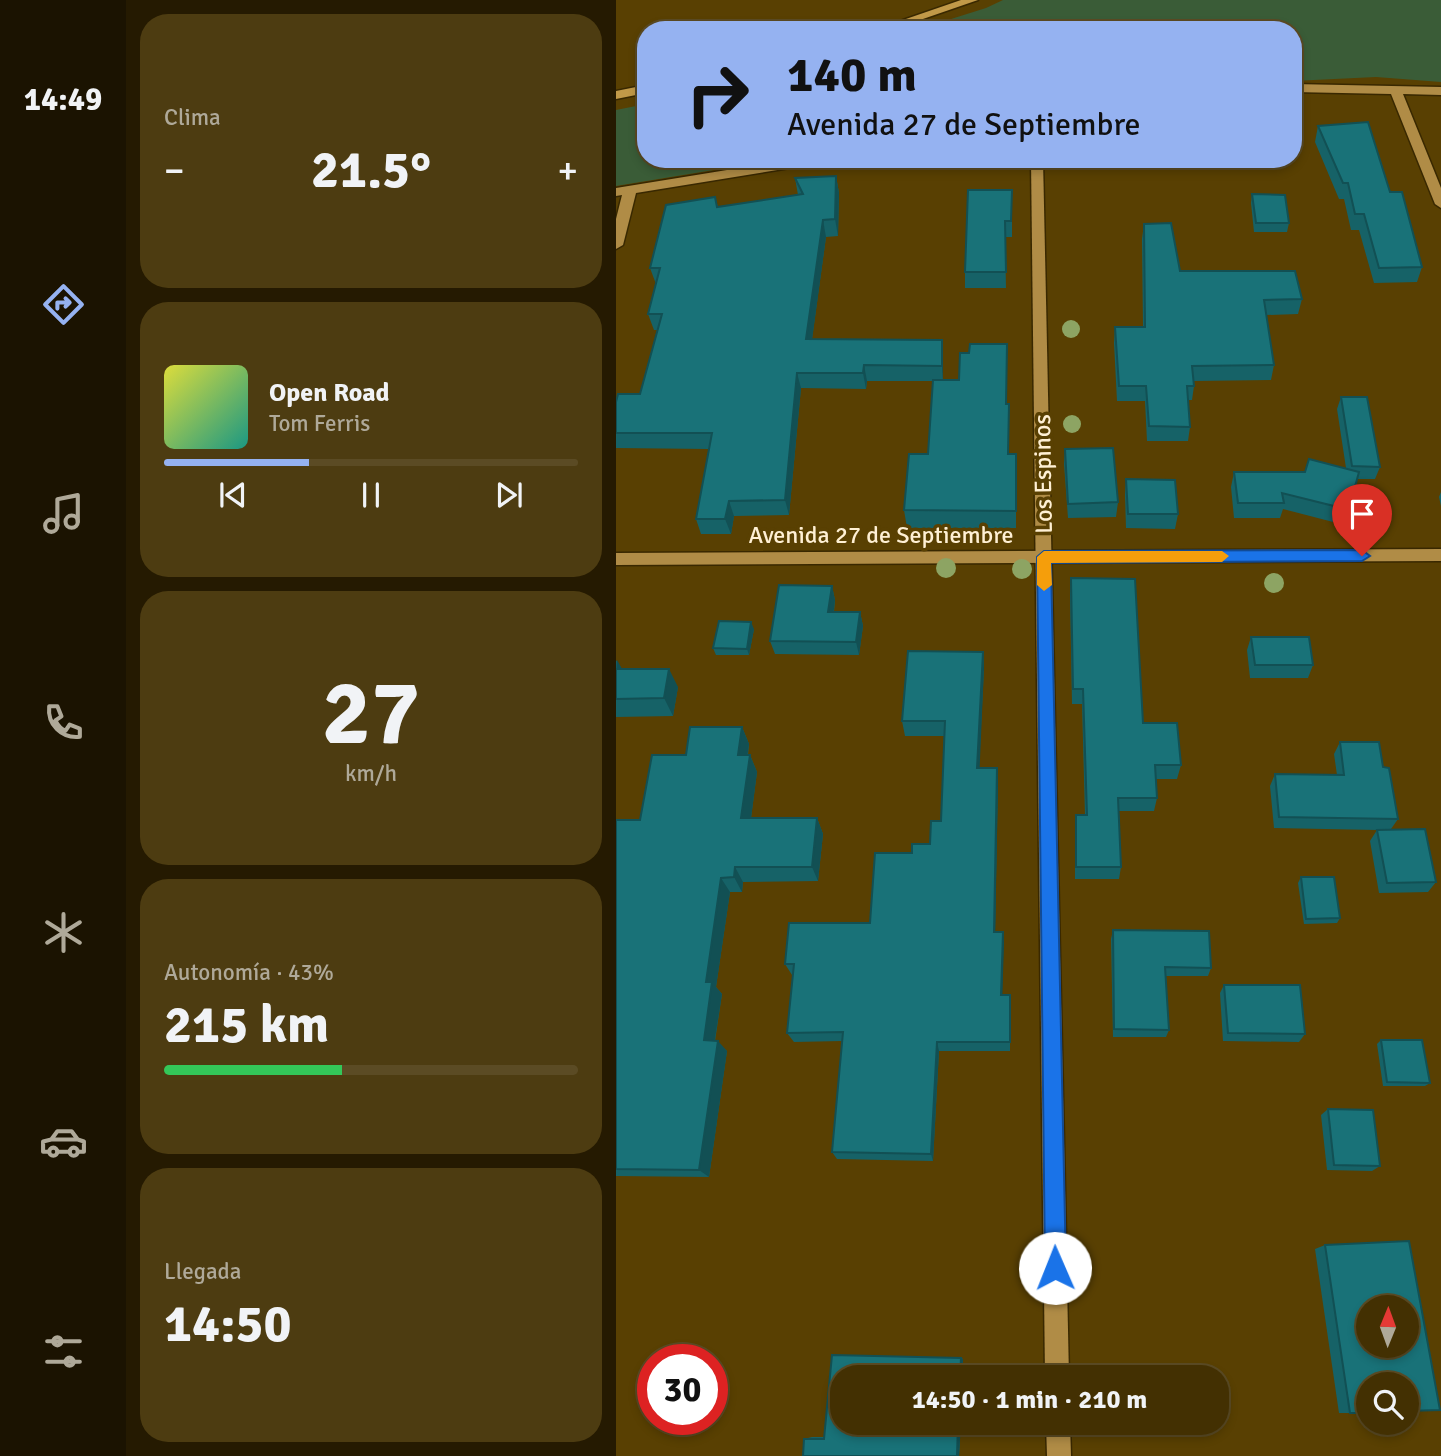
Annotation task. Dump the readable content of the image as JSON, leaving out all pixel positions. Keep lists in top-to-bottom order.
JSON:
{
  "streets": {
    "street": ["Los Espinos", "Avenida 27 de Septiembre"]
  },
  "crossings": [
    ["Los Espinos", "Avenida 27 de Septiembre"]
  ],
  "north": "top",
  "page": {
    "tabs": "14:49",
    "tile": [
      "Clima",
      ["27", "km/h"],
      ["Autonomía · 43%", "215 km"],
      ["Llegada", "14:50"]
    ],
    "turn": ["140 m", "Avenida 27 de Septiembre"],
    "heat": ["−", "21.5°", "+"],
    "song": ["Open Road", "Tom Ferris"],
    "limit": "30",
    "trip": "14:50 · 1 min · 210 m"
  }
}
